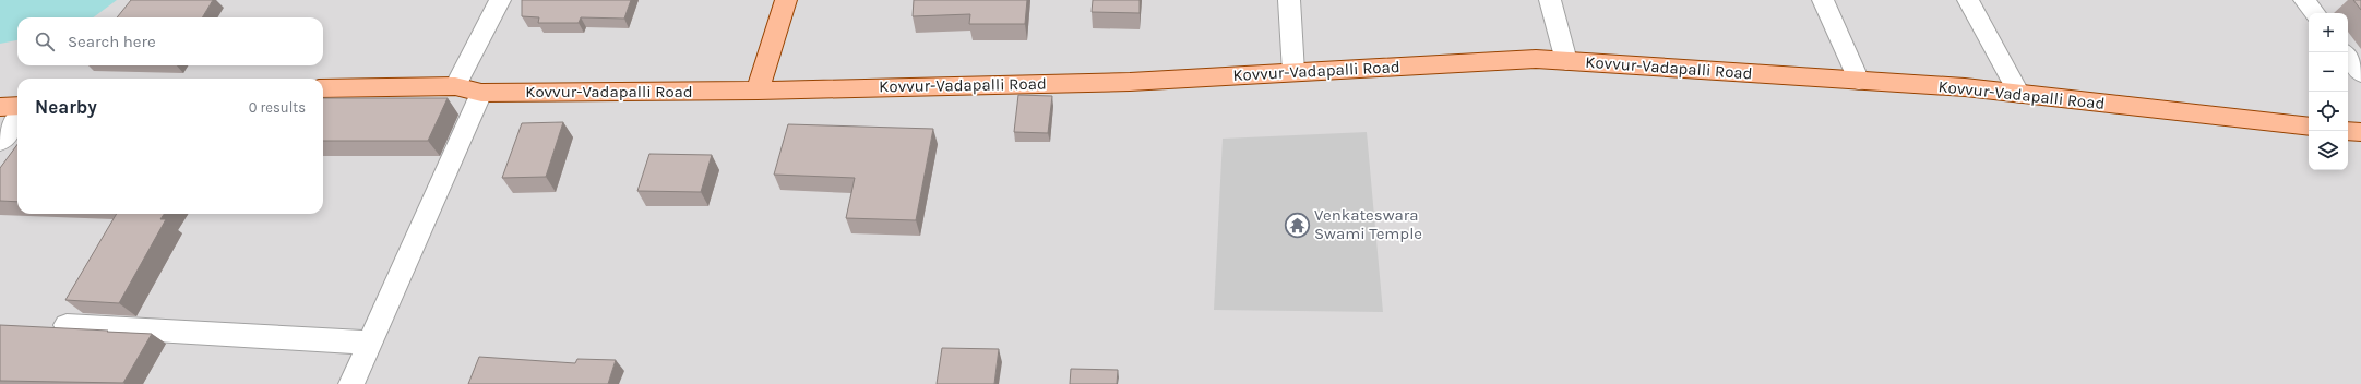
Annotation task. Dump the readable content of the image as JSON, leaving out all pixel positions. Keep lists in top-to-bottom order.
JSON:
{
  "streets": {
    "main road": ["Kovvur-Vadapalli Road"]
  },
  "places": {
    "temple": ["Venkateswara Swami Temple"]
  },
  "page": {
    "map_buttons": ["+", "−"],
    "search": "Search here",
    "heading": ["Nearby", "0 results"]
  }
}
